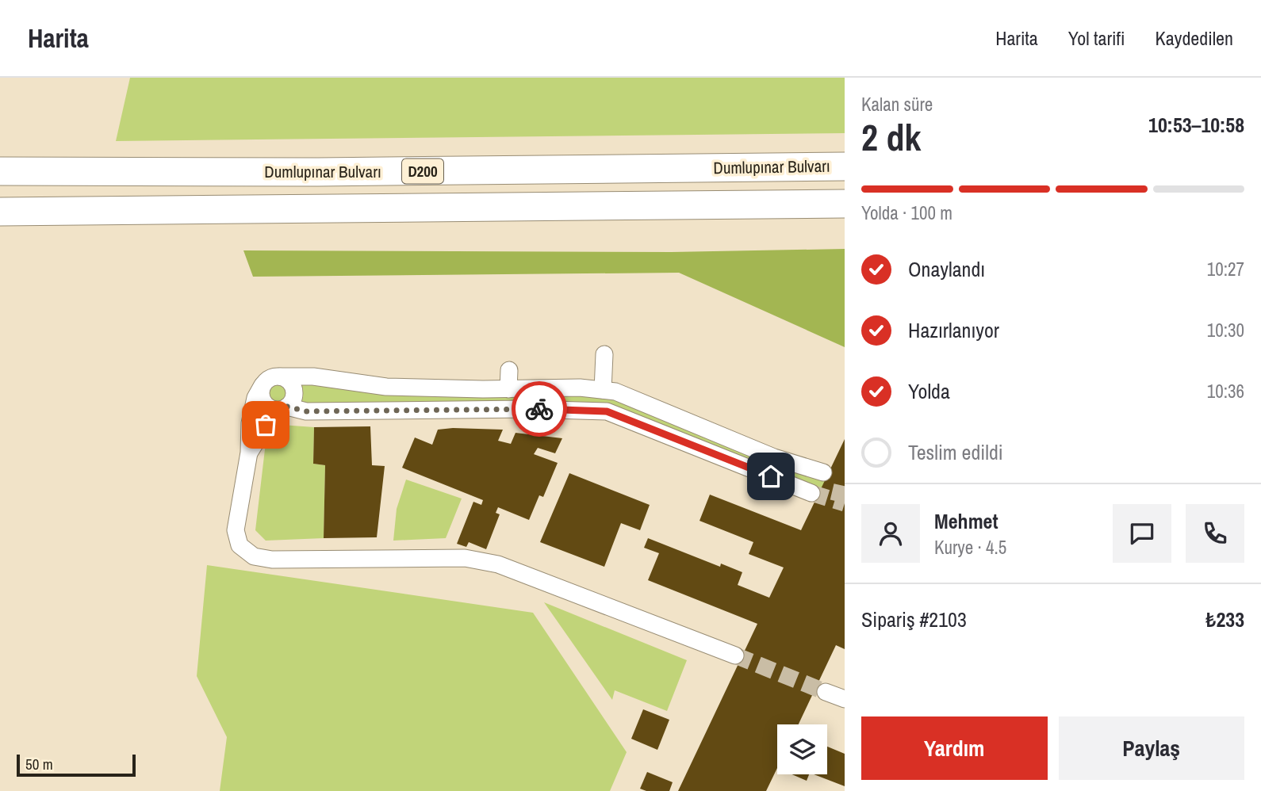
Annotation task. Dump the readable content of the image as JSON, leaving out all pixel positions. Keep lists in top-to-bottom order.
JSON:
{
  "streets": {
    "highway": ["Dumlupınar Bulvarı", "D200"]
  },
  "scale_bar": "50 m",
  "page": {
    "header": "Harita",
    "nav": ["Harita", "Yol tarifi", "Kaydedilen"],
    "heading": ["2 dk", "Kalan süre", "10:53–10:58"],
    "panel": [
      "Mehmet",
      "Kurye · 4.5",
      "Sipariş #2103",
      "₺233"
    ],
    "bar": "Yolda · 100 m",
    "list": [
      ["Onaylandı", "10:27"],
      ["Hazırlanıyor", "10:30"],
      ["Yolda", "10:36"],
      "Teslim edildi"
    ],
    "buttons": ["Yardım", "Paylaş"],
    "scale": "50 m"
  }
}
